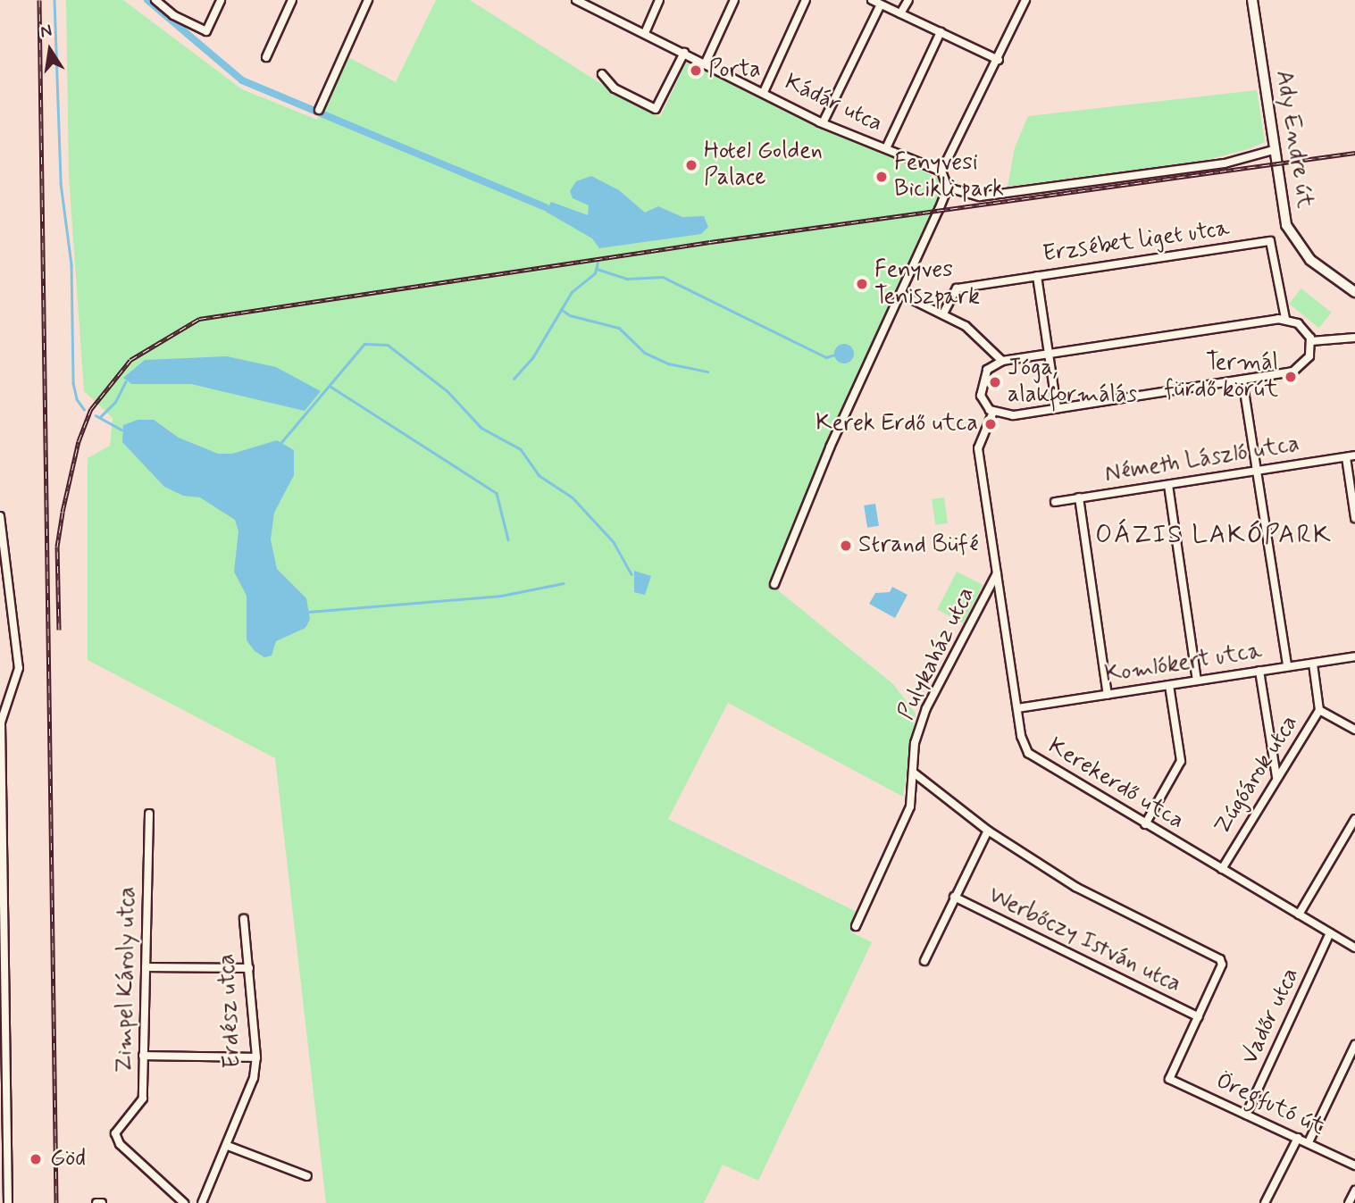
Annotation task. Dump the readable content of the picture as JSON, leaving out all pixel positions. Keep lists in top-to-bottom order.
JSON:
{
  "streets": {
    "street": [
      "Kádár utca",
      "Ady Endre út",
      "Erzsébet liget utca",
      "Németh László utca",
      "Pulykaház utca",
      "Komlókert utca",
      "Zúgóárok utca",
      "Kerekerdő utca",
      "Werbőczy István utca",
      "Zimpel Károly utca",
      "Erdész utca",
      "Vadőr utca",
      "Öregfutó út"
    ]
  },
  "crossings": [
    ["Pulykaház utca", "Kerekerdő utca"],
    ["Komlókert utca", "Zúgóárok utca"],
    ["Komlókert utca", "Kerekerdő utca"],
    ["Zúgóárok utca", "Kerekerdő utca"],
    ["Kerekerdő utca", "Vadőr utca"],
    ["Werbőczy István utca", "Öregfutó út"],
    ["Vadőr utca", "Öregfutó út"]
  ],
  "districts": ["OÁZIS LAKÓPARK"],
  "places": [
    "Porta",
    "Hotel Golden Palace",
    "Fenyvesi Bicikli park",
    "Fenyves Teniszpark",
    "Termál fürdő körút",
    "Jóga, alakformálás",
    "Kerek Erdő utca",
    "Strand Büfé",
    "Göd"
  ],
  "north": "top"
}
